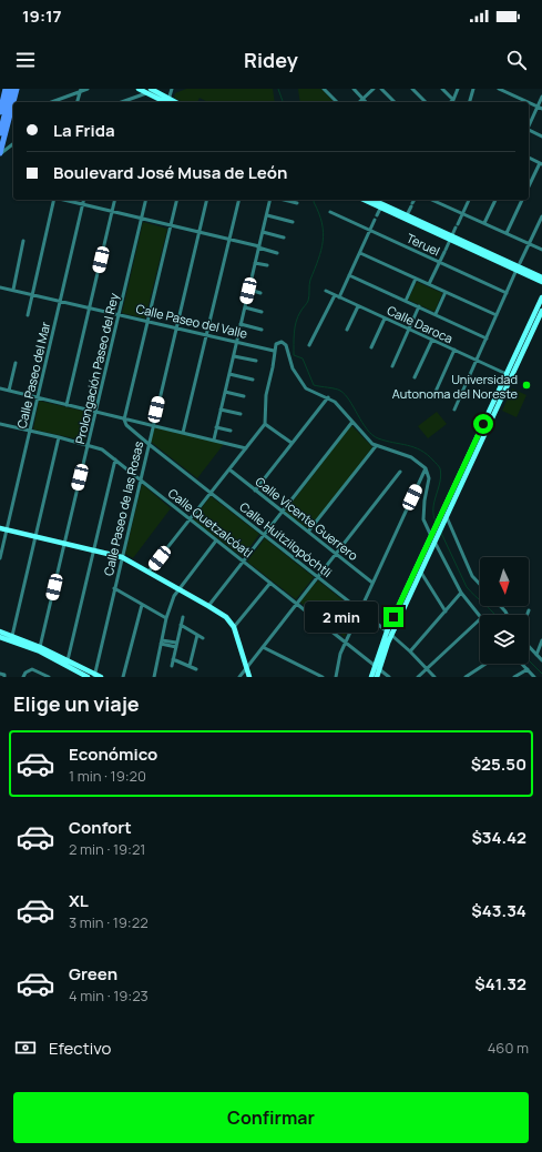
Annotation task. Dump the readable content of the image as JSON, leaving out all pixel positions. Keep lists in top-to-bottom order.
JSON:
{
  "streets": {
    "street": [
      "Teruel",
      "Calle Paseo del Valle",
      "Calle Daroca",
      "Prolongación Paseo del Rey",
      "Calle Paseo del Mar",
      "Calle Paseo de las Rosas",
      "Calle Vicente Guerrero",
      "Calle Quetzalcóatl",
      "Calle Huitzilopóchtli"
    ]
  },
  "crossings": [
    ["Calle Paseo del Valle", "Prolongación Paseo del Rey"],
    ["Calle Paseo del Valle", "Calle Paseo del Mar"],
    ["Calle Paseo del Valle", "Calle Paseo de las Rosas"],
    ["Prolongación Paseo del Rey", "Calle Quetzalcóatl"],
    ["Calle Paseo del Mar", "Calle Quetzalcóatl"],
    ["Calle Paseo de las Rosas", "Calle Quetzalcóatl"],
    ["Calle Paseo de las Rosas", "Calle Huitzilopóchtli"]
  ],
  "places": ["Universidad Autonoma del Noreste"],
  "north": "bottom",
  "page": {
    "status": "19:17",
    "header": "Ridey",
    "banner": ["La Frida", "Boulevard José Musa de León"],
    "bubble": "2 min",
    "heading": "Elige un viaje",
    "list": [
      {
        "name": "Económico",
        "note": "1 min · 19:20",
        "value": "$25.50"
      },
      {
        "name": "Confort",
        "note": "2 min · 19:21",
        "value": "$34.42"
      },
      {
        "name": "XL",
        "note": "3 min · 19:22",
        "value": "$43.34"
      },
      {
        "name": "Green",
        "note": "4 min · 19:23",
        "value": "$41.32"
      }
    ],
    "pay": ["Efectivo", "460 m"],
    "buttons": "Confirmar"
  }
}
